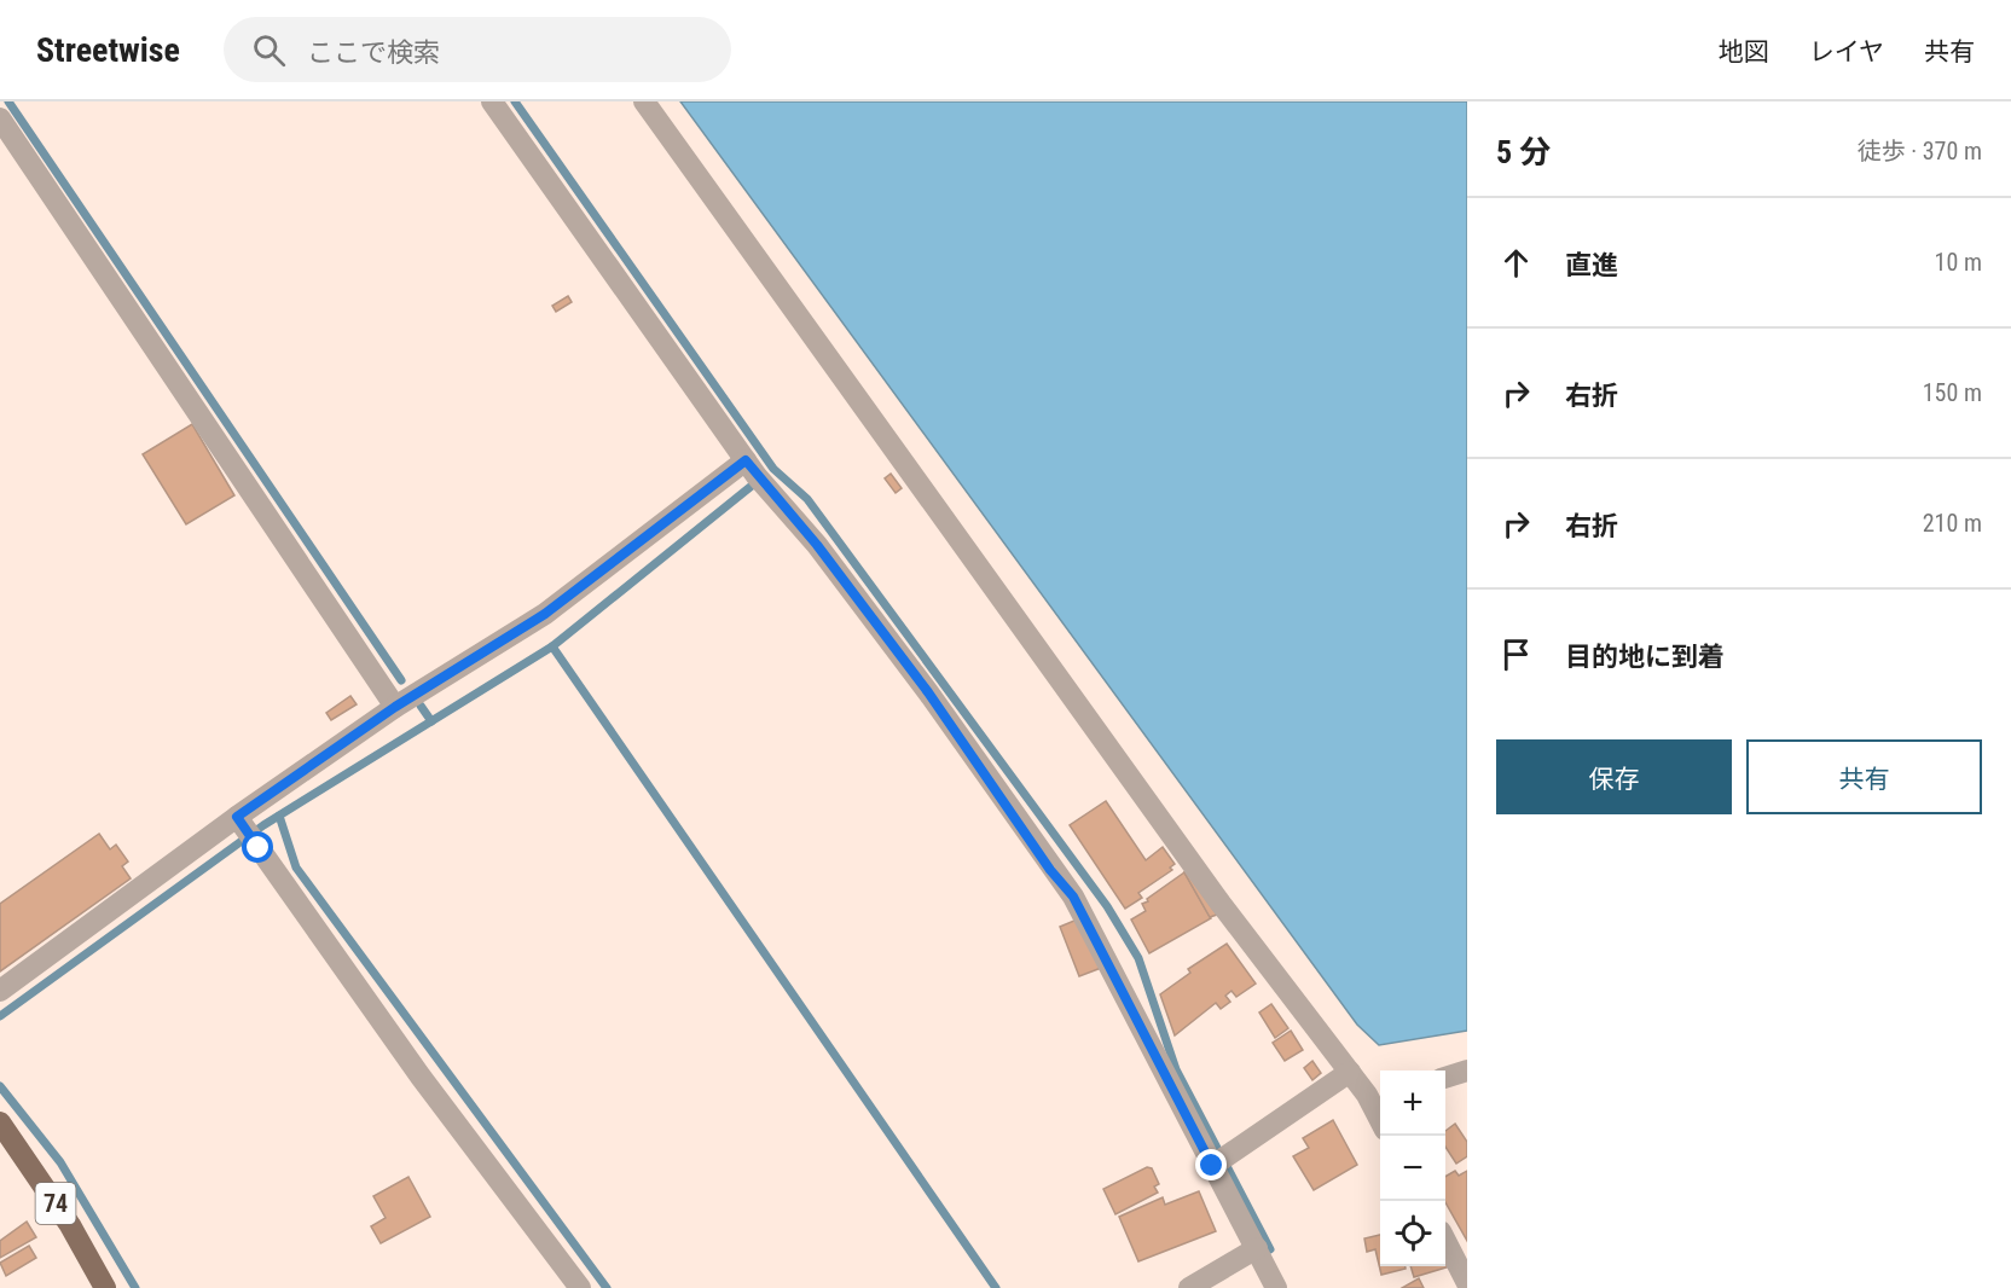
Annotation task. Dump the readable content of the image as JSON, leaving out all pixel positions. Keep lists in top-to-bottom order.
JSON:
{
  "streets": {
    "main road": ["74"]
  },
  "page": {
    "header": "Streetwise",
    "search": "ここで検索",
    "nav": ["地図", "レイヤ", "共有"],
    "heading": ["5 分", "徒歩 · 370 m"],
    "list": [
      ["直進", "10 m"],
      ["右折", "150 m"],
      ["右折", "210 m"],
      "目的地に到着"
    ],
    "buttons": ["保存", "共有"],
    "map_buttons": ["+", "−"]
  }
}
